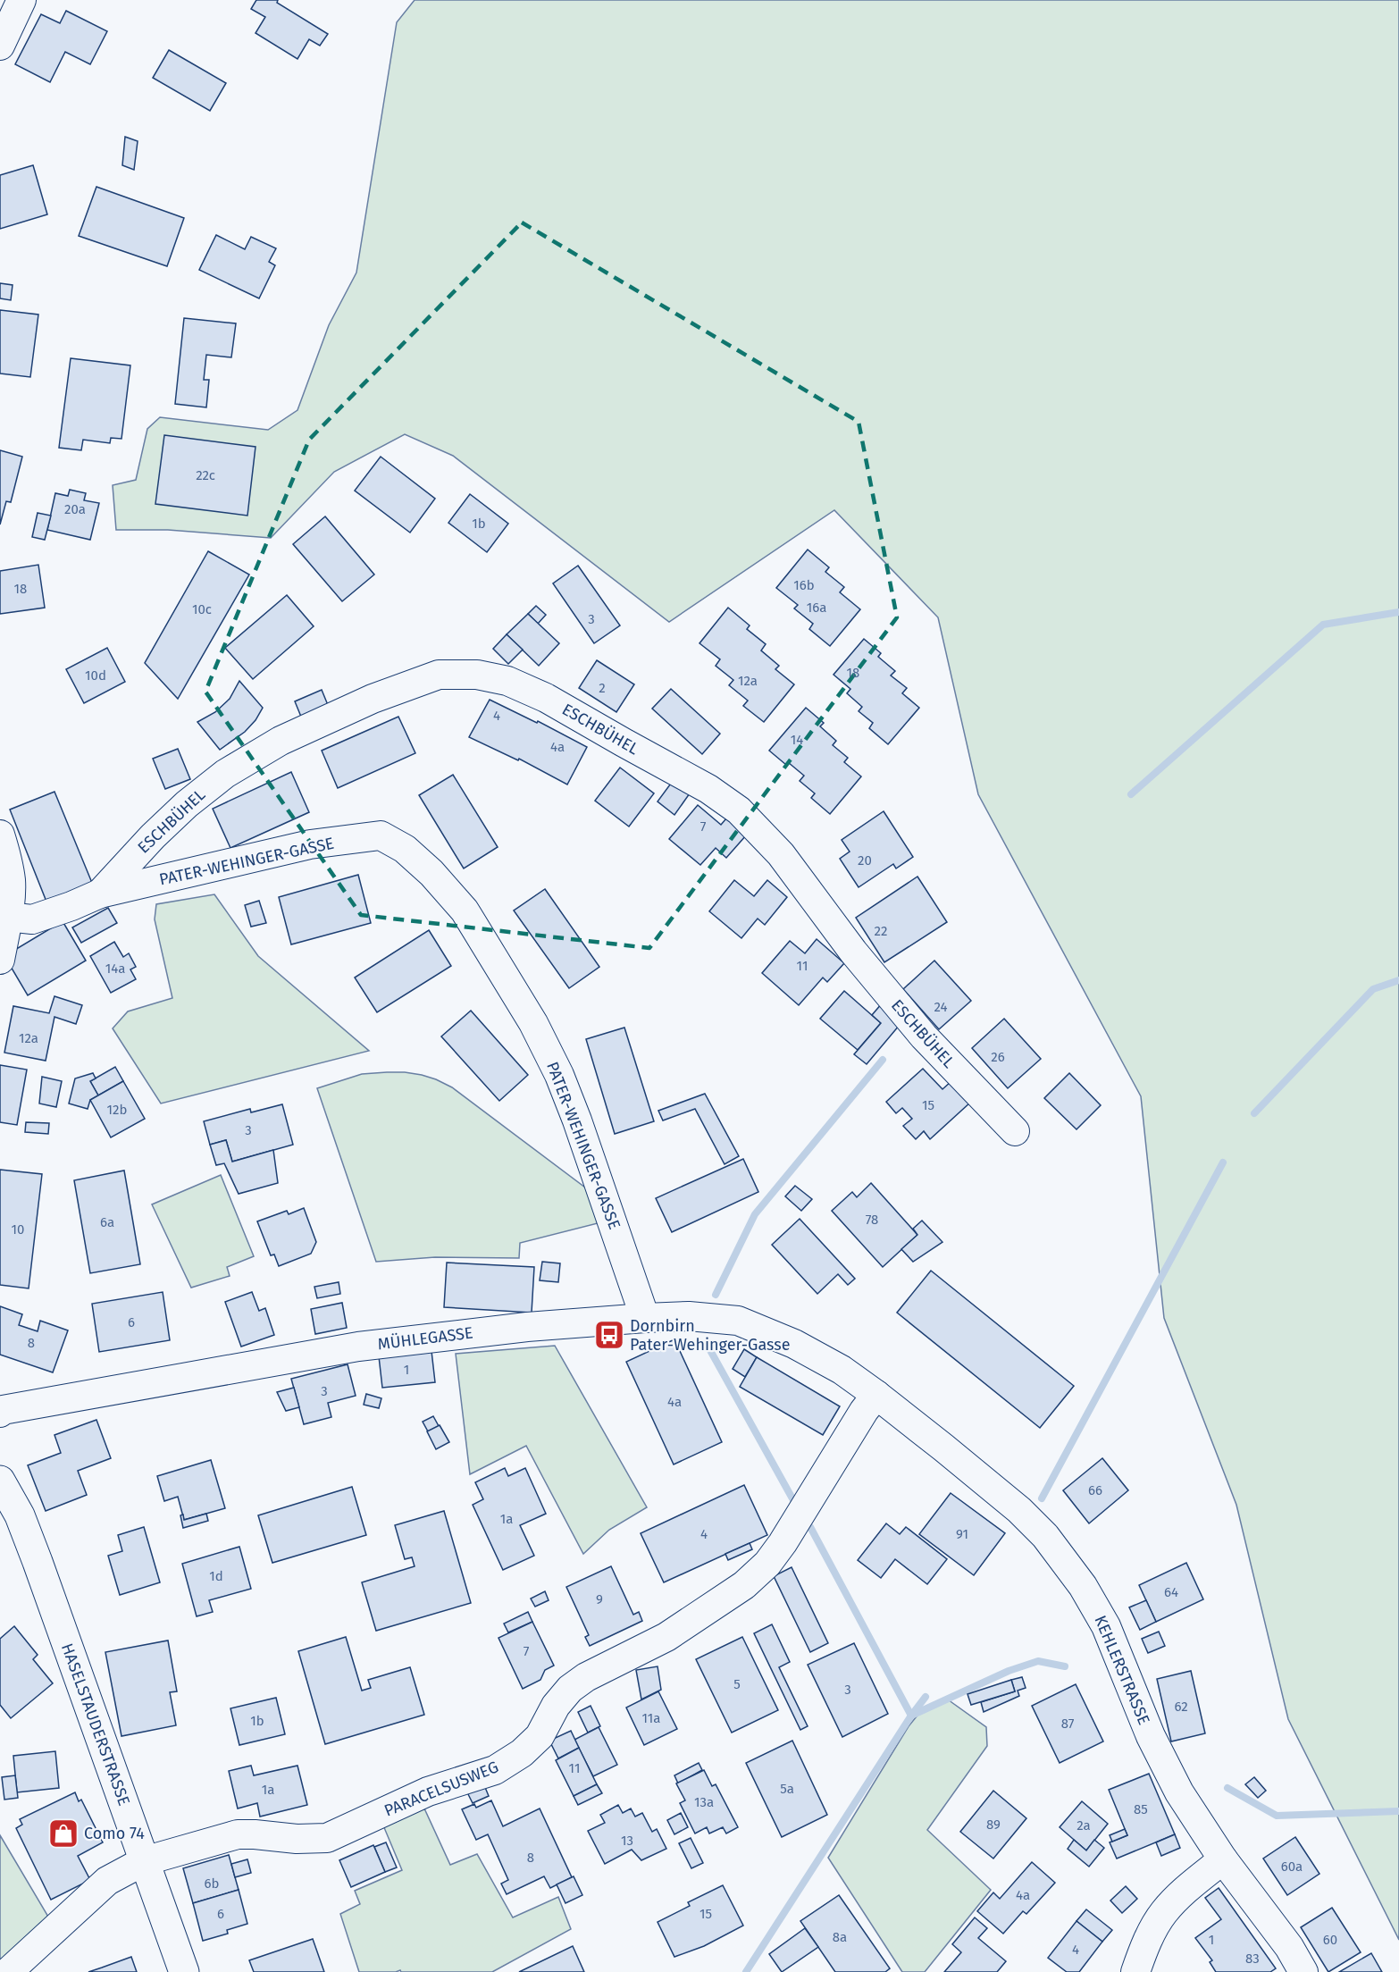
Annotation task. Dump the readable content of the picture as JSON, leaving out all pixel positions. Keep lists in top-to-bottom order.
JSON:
{
  "streets": {
    "main road": ["HASELSTAUDERSTRASSE"],
    "street": [
      "ESCHBÜHEL",
      "PATER-WEHINGER-GASSE",
      "MÜHLEGASSE",
      "KEHLERSTRASSE",
      "PARACELSUSWEG"
    ]
  },
  "crossings": [
    ["ESCHBÜHEL", "PATER-WEHINGER-GASSE"],
    ["PATER-WEHINGER-GASSE", "MÜHLEGASSE"],
    ["MÜHLEGASSE", "KEHLERSTRASSE"],
    ["KEHLERSTRASSE", "PARACELSUSWEG"],
    ["HASELSTAUDERSTRASSE", "PARACELSUSWEG"]
  ],
  "places": {
    "bus stop": ["Dornbirn Pater-Wehinger-Gasse"],
    "shop": ["Como 74"]
  },
  "house_numbers": [
    "22c",
    "20a",
    "1b",
    "16b",
    "18",
    "16a",
    "10c",
    "3",
    "18",
    "10d",
    "12a",
    "2",
    "4",
    "14",
    "4a",
    "7",
    "20",
    "22",
    "11",
    "14a",
    "24",
    "12a",
    "26",
    "15",
    "12b",
    "3",
    "78",
    "6a",
    "10",
    "6",
    "8",
    "1",
    "3",
    "4a",
    "66",
    "1a",
    "4",
    "91",
    "1d",
    "64",
    "9",
    "7",
    "5",
    "3",
    "62",
    "11a",
    "1b",
    "87",
    "11",
    "5a",
    "1a",
    "13a",
    "85",
    "89",
    "2a",
    "13",
    "8",
    "60a",
    "6b",
    "4a",
    "6",
    "15",
    "8a",
    "1",
    "60",
    "4",
    "83"
  ]
}
